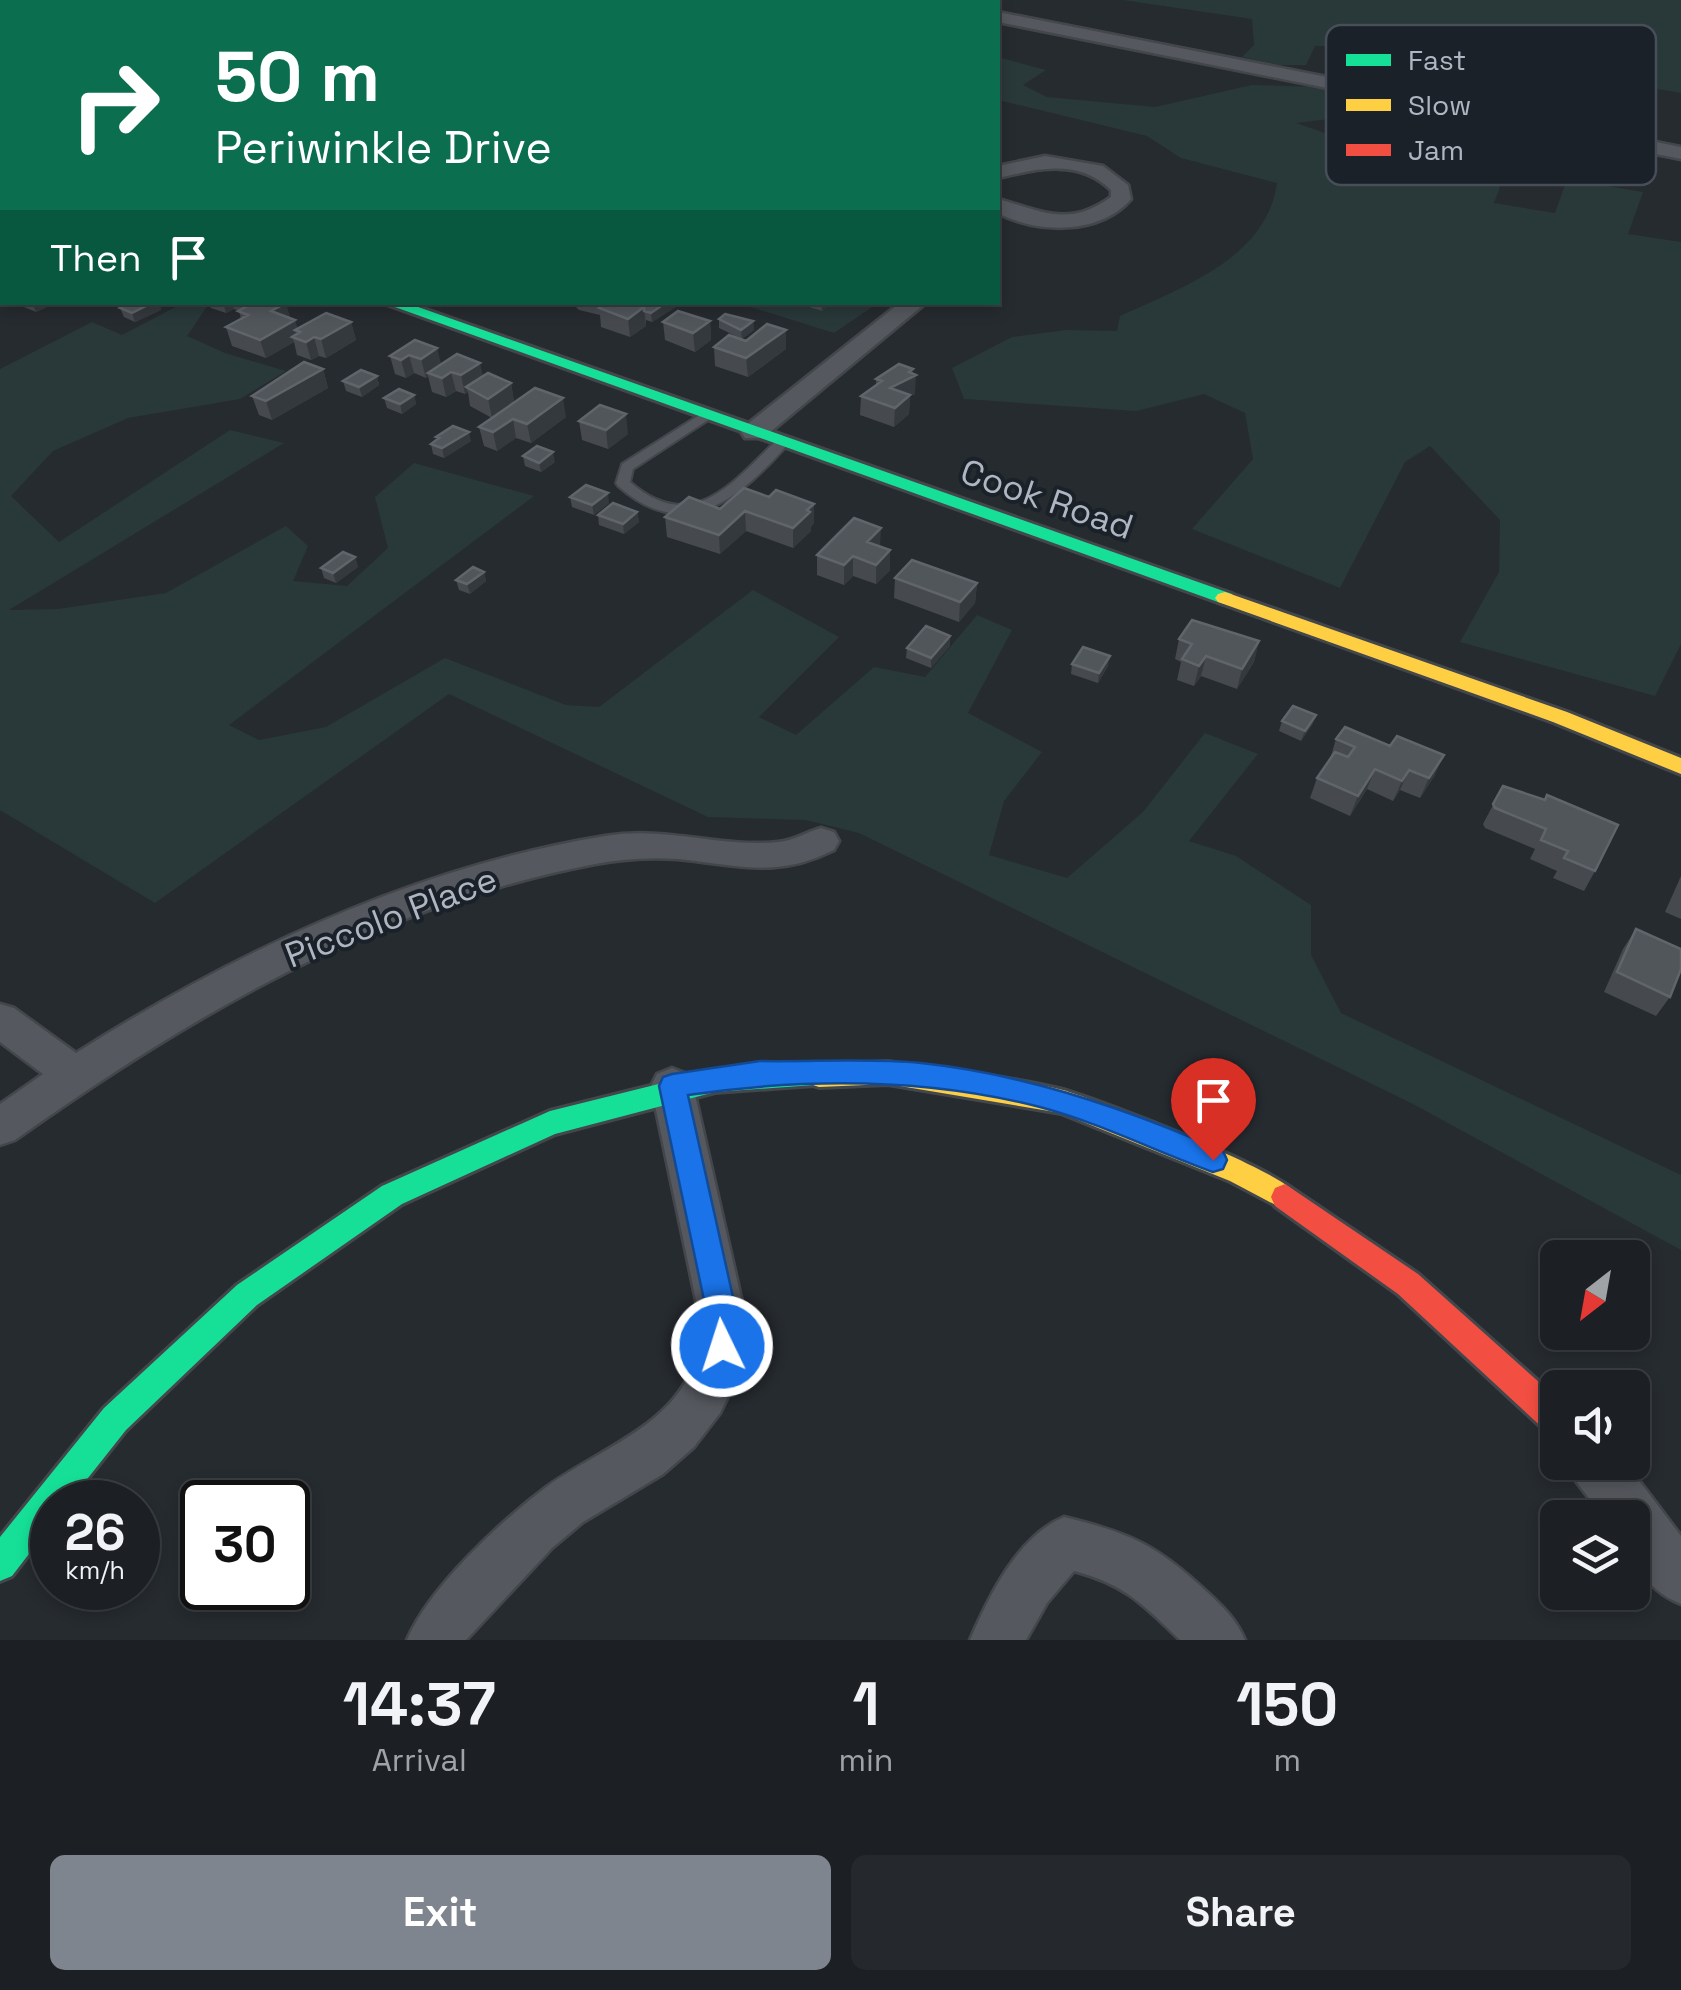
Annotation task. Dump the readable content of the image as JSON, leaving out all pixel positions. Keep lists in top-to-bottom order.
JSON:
{
  "streets": {
    "street": ["Cook Road", "Piccolo Place"]
  },
  "legend": ["Fast", "Slow", "Jam"],
  "north": "bottom left",
  "page": {
    "turn": ["50 m", "Periwinkle Drive"],
    "then": "Then",
    "speed": "26 km/h",
    "limit": "30",
    "eta": [
      "14:37",
      "Arrival",
      "1",
      "min",
      "150",
      "m"
    ],
    "buttons": ["Exit", "Share"]
  }
}
